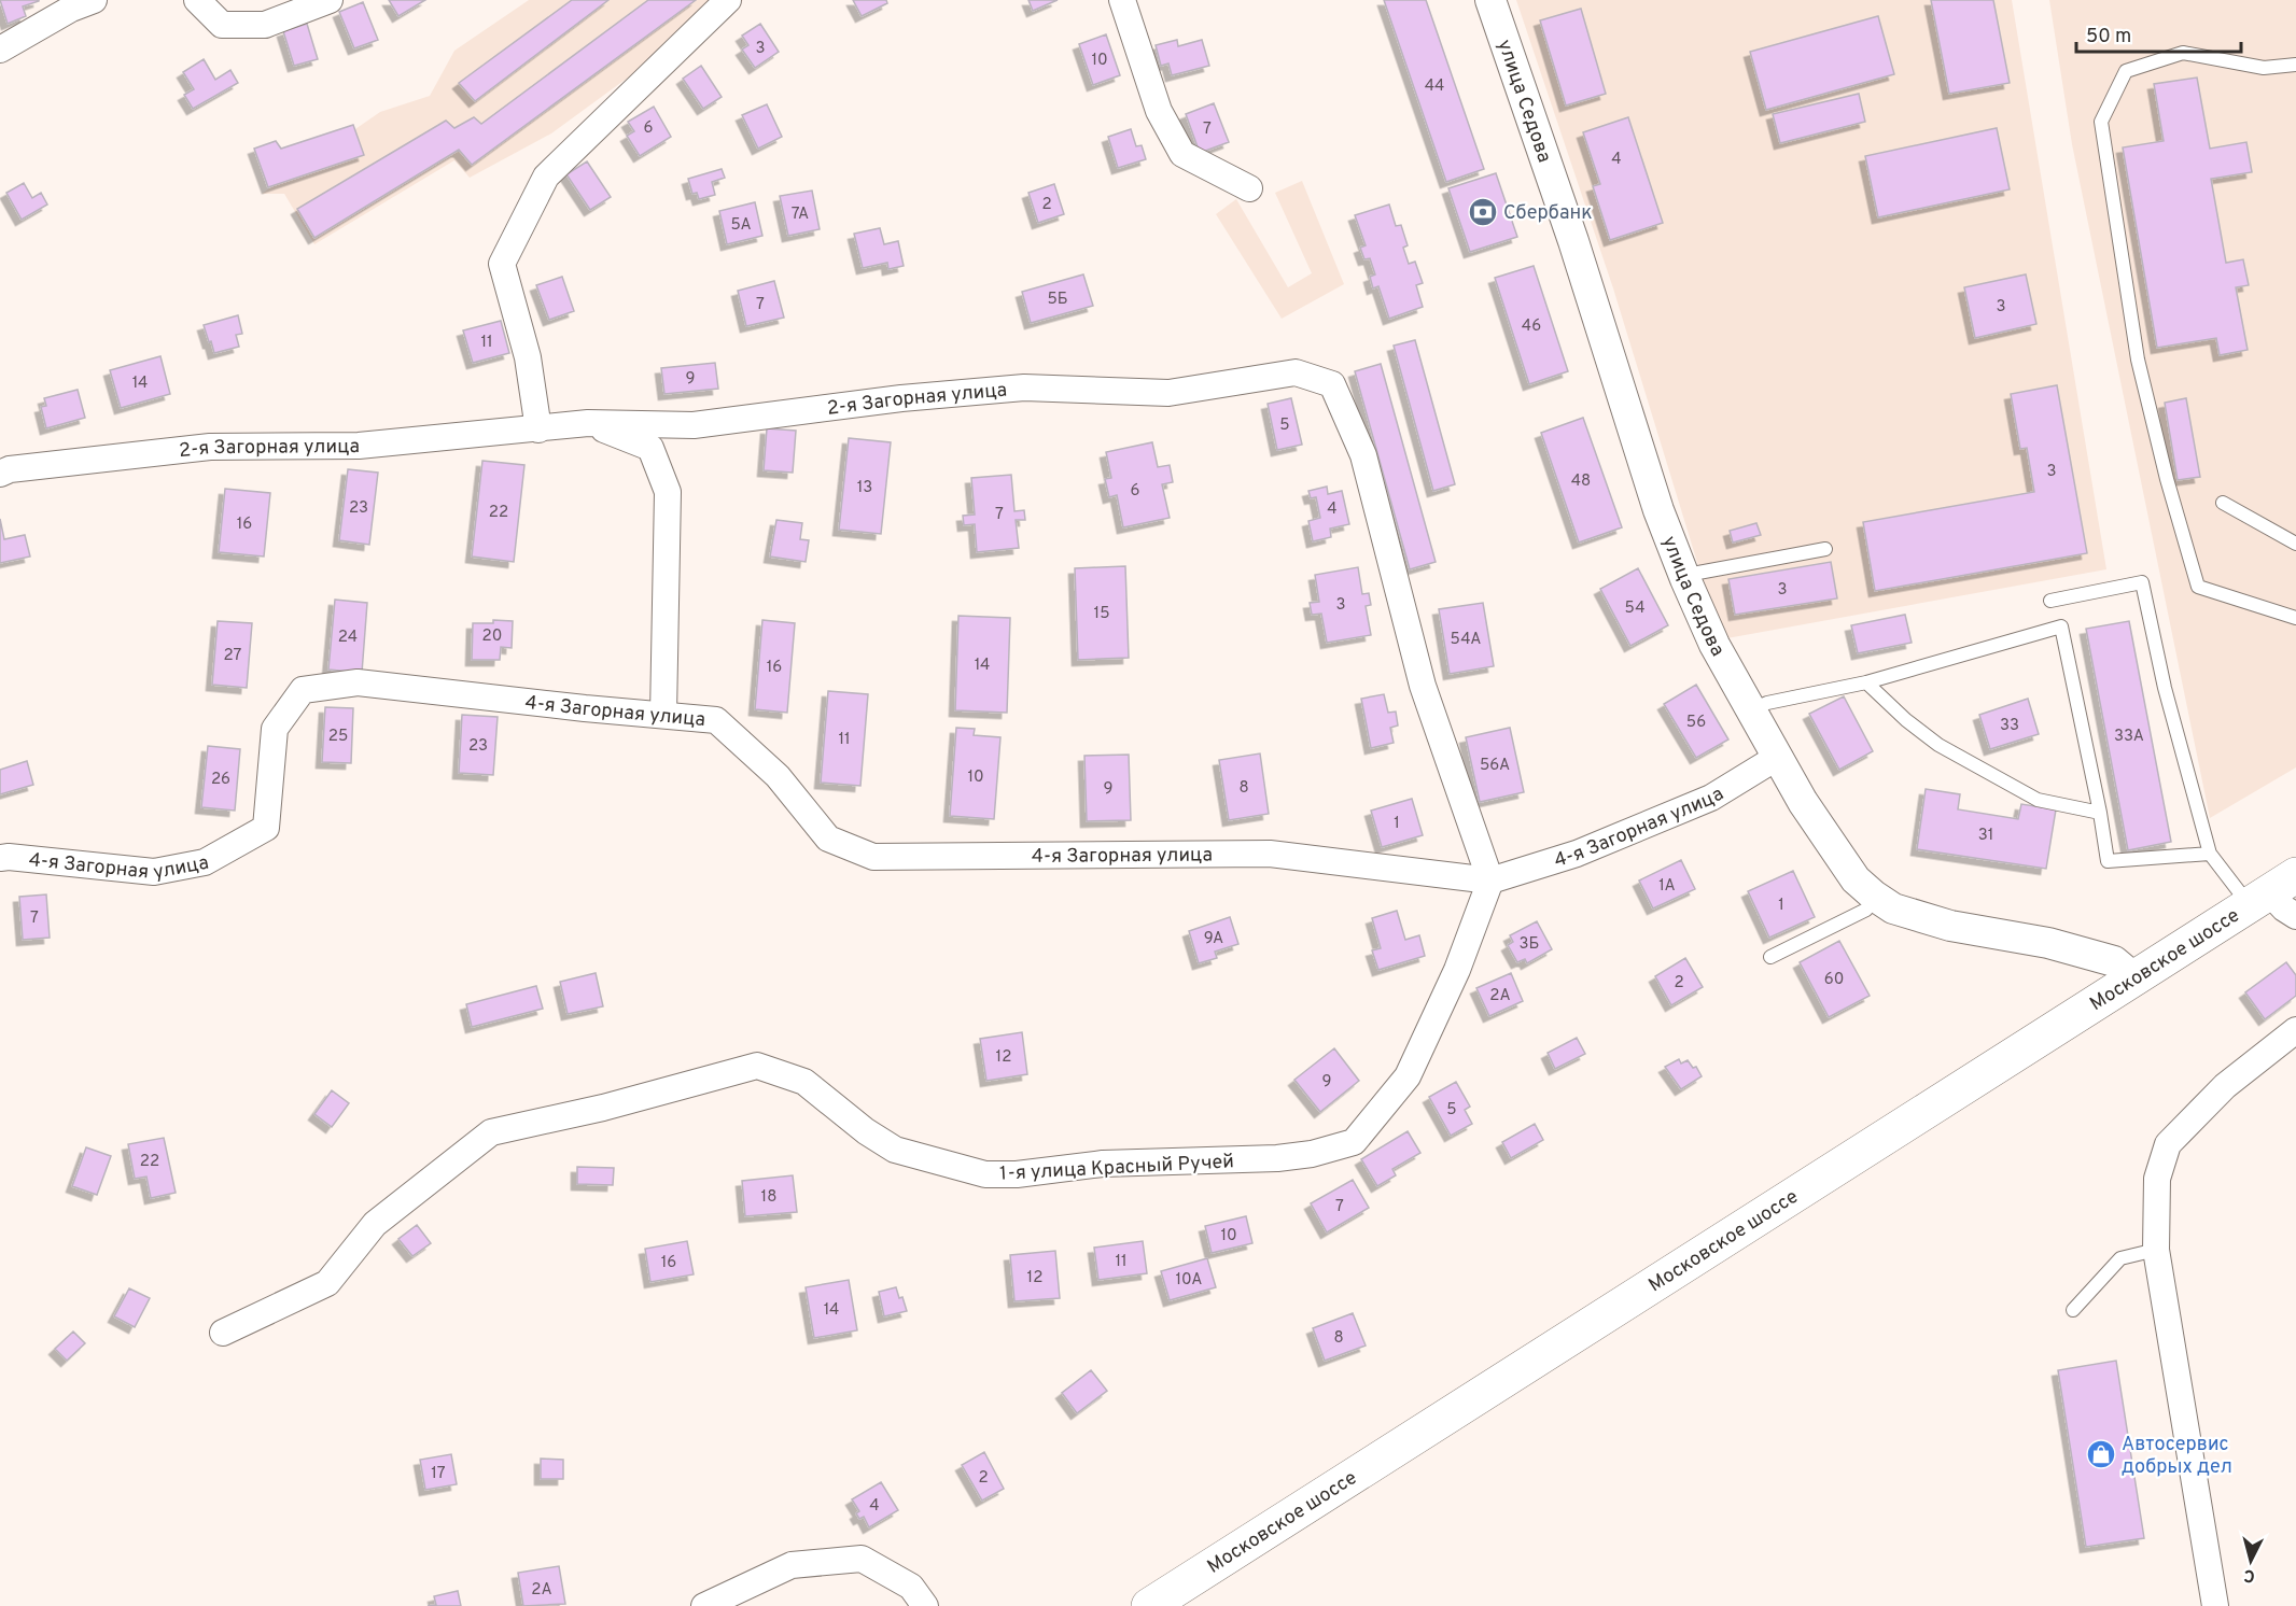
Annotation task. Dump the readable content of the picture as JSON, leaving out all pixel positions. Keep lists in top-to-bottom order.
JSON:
{
  "streets": {
    "main road": ["Московское шоссе"],
    "street": [
      "улица Седова",
      "2-я Загорная улица",
      "4-я Загорная улица",
      "1-я улица Красный Ручей"
    ]
  },
  "crossings": [
    ["улица Седова", "4-я Загорная улица"],
    ["улица Седова", "Московское шоссе"],
    ["2-я Загорная улица", "4-я Загорная улица"],
    ["2-я Загорная улица", "1-я улица Красный Ручей"],
    ["4-я Загорная улица", "1-я улица Красный Ручей"]
  ],
  "places": {
    "bank": ["Сбербанк"],
    "shop": ["Автосервис добрых дел"]
  },
  "house_numbers": [
    "3",
    "10",
    "44",
    "6",
    "7",
    "4",
    "2",
    "7А",
    "5А",
    "5Б",
    "7",
    "3",
    "46",
    "11",
    "9",
    "14",
    "5",
    "3",
    "48",
    "13",
    "6",
    "23",
    "4",
    "22",
    "7",
    "16",
    "3",
    "3",
    "54",
    "15",
    "20",
    "24",
    "54А",
    "27",
    "14",
    "16",
    "56",
    "33",
    "25",
    "33А",
    "11",
    "23",
    "56А",
    "10",
    "26",
    "8",
    "9",
    "1",
    "31",
    "1А",
    "1",
    "7",
    "9А",
    "3Б",
    "60",
    "2",
    "2А",
    "12",
    "9",
    "5",
    "22",
    "18",
    "7",
    "10",
    "11",
    "16",
    "12",
    "10А",
    "14",
    "8",
    "17",
    "2",
    "4",
    "2А"
  ],
  "scale_bar": "50 m",
  "north": "bottom"
}
